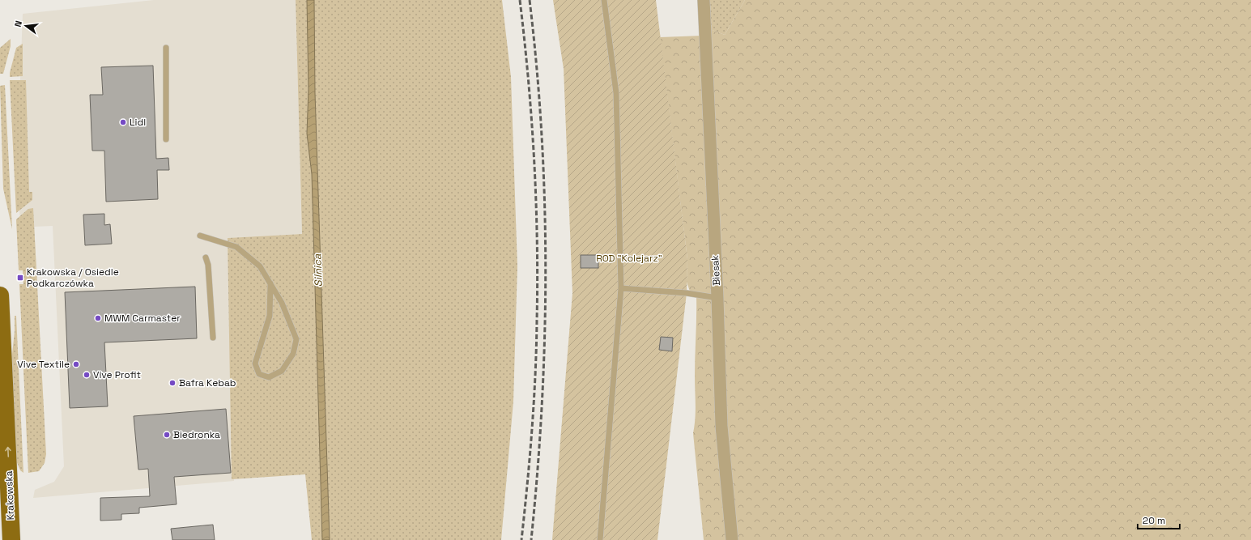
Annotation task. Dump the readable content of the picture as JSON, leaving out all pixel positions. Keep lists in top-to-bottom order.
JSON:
{
  "streets": {
    "main road": ["Krakowska"],
    "street": ["Biesak"]
  },
  "one_way": ["Krakowska"],
  "water": ["Silnica"],
  "parks": ["ROD \"Kolejarz\""],
  "places": {
    "other": [
      "Lidl",
      "MWM Carmaster",
      "Vive Textile",
      "Vive Profit",
      "Bafra Kebab",
      "Biedronka"
    ],
    "transit": ["Krakowska / Osiedle Podkarczówka"]
  },
  "scale_bar": "20 m",
  "north": "left"
}
